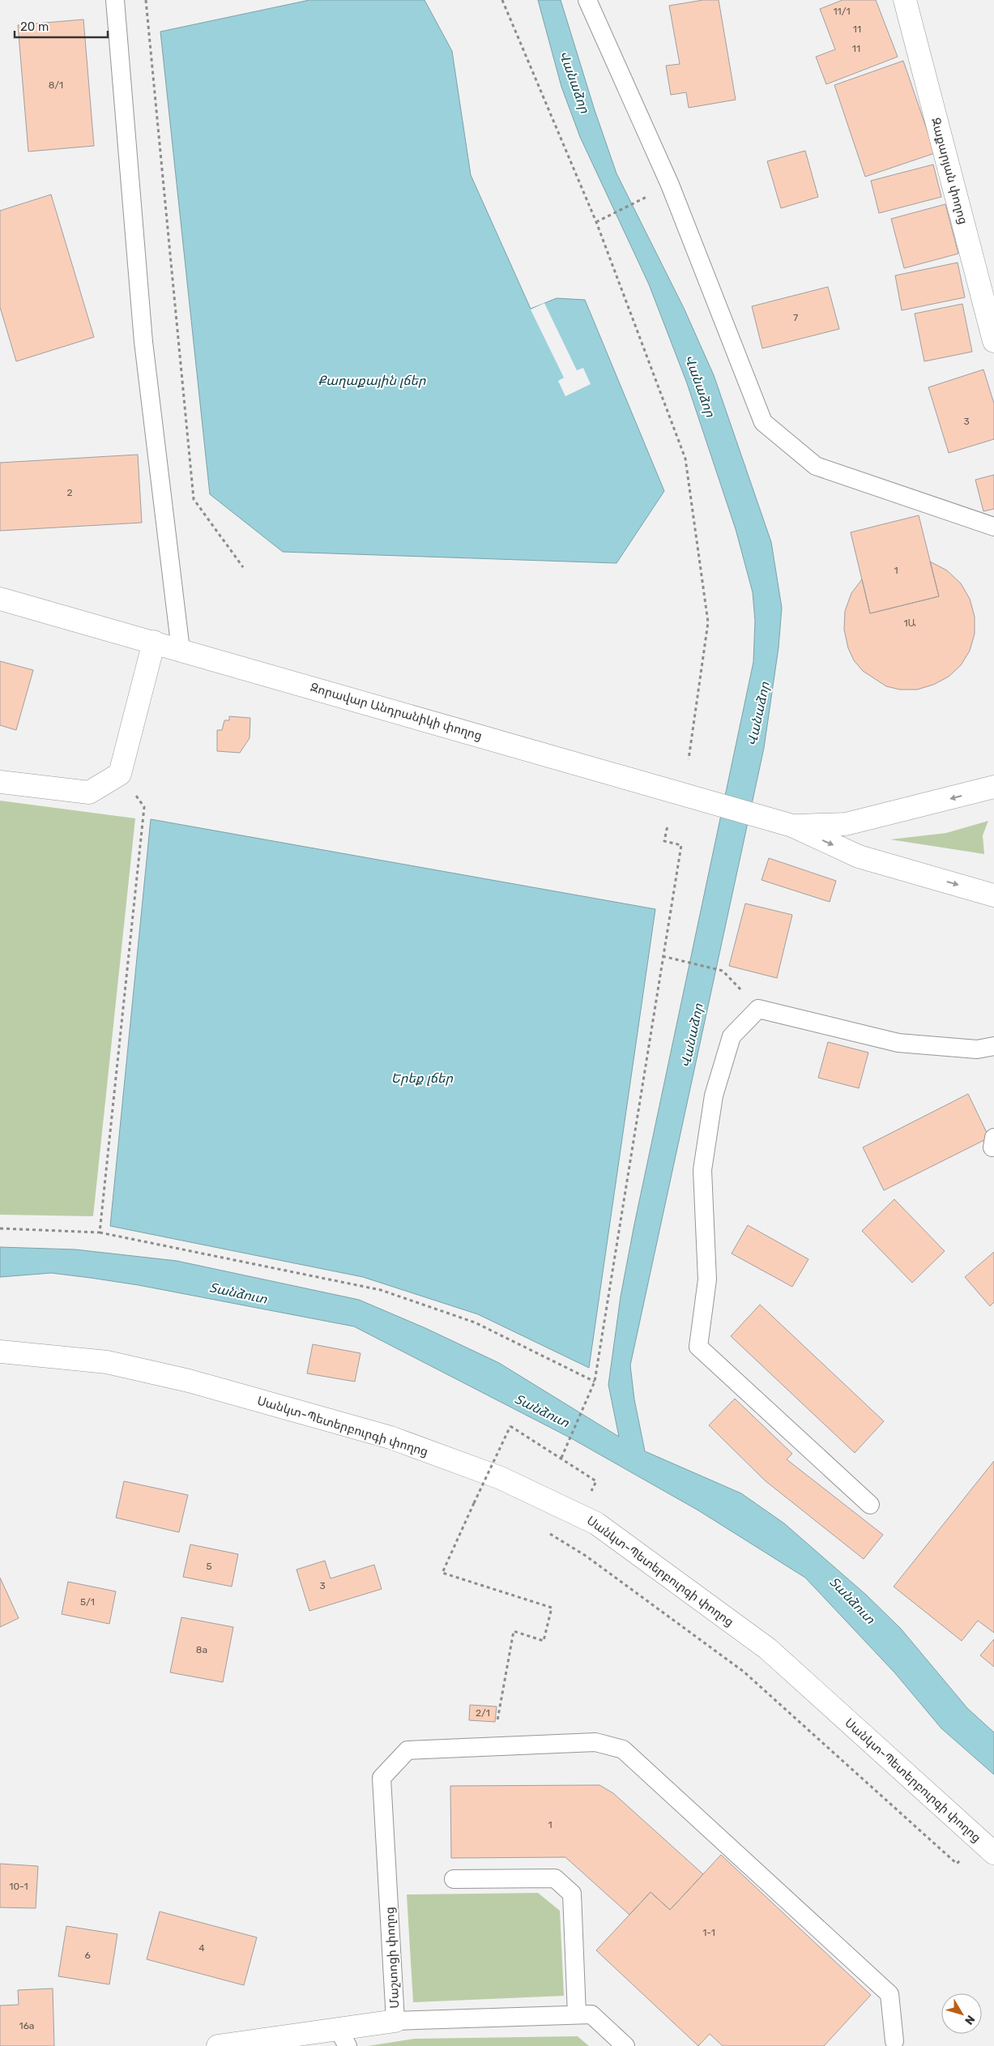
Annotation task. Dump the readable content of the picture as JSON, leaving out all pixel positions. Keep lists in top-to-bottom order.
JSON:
{
  "streets": {
    "main road": [
      "Զաքարյան փողոց",
      "Զորավար Անդրանիկի փողոց",
      "Սանկտ-Պետերբուրգի փողոց",
      "Մաշտոցի փողոց"
    ]
  },
  "water": [
    "Վանաձոր",
    "Քաղաքային լճեր",
    "Երեք լճեր",
    "Տանձուտ"
  ],
  "house_numbers": [
    "11/1",
    "11",
    "11",
    "8/1",
    "7",
    "3",
    "2",
    "1",
    "1Ա",
    "5",
    "3",
    "5/1",
    "8a",
    "2/1",
    "1",
    "10-1",
    "1-1",
    "4",
    "6",
    "16a"
  ],
  "scale_bar": "20 m",
  "north": "bottom right"
}
